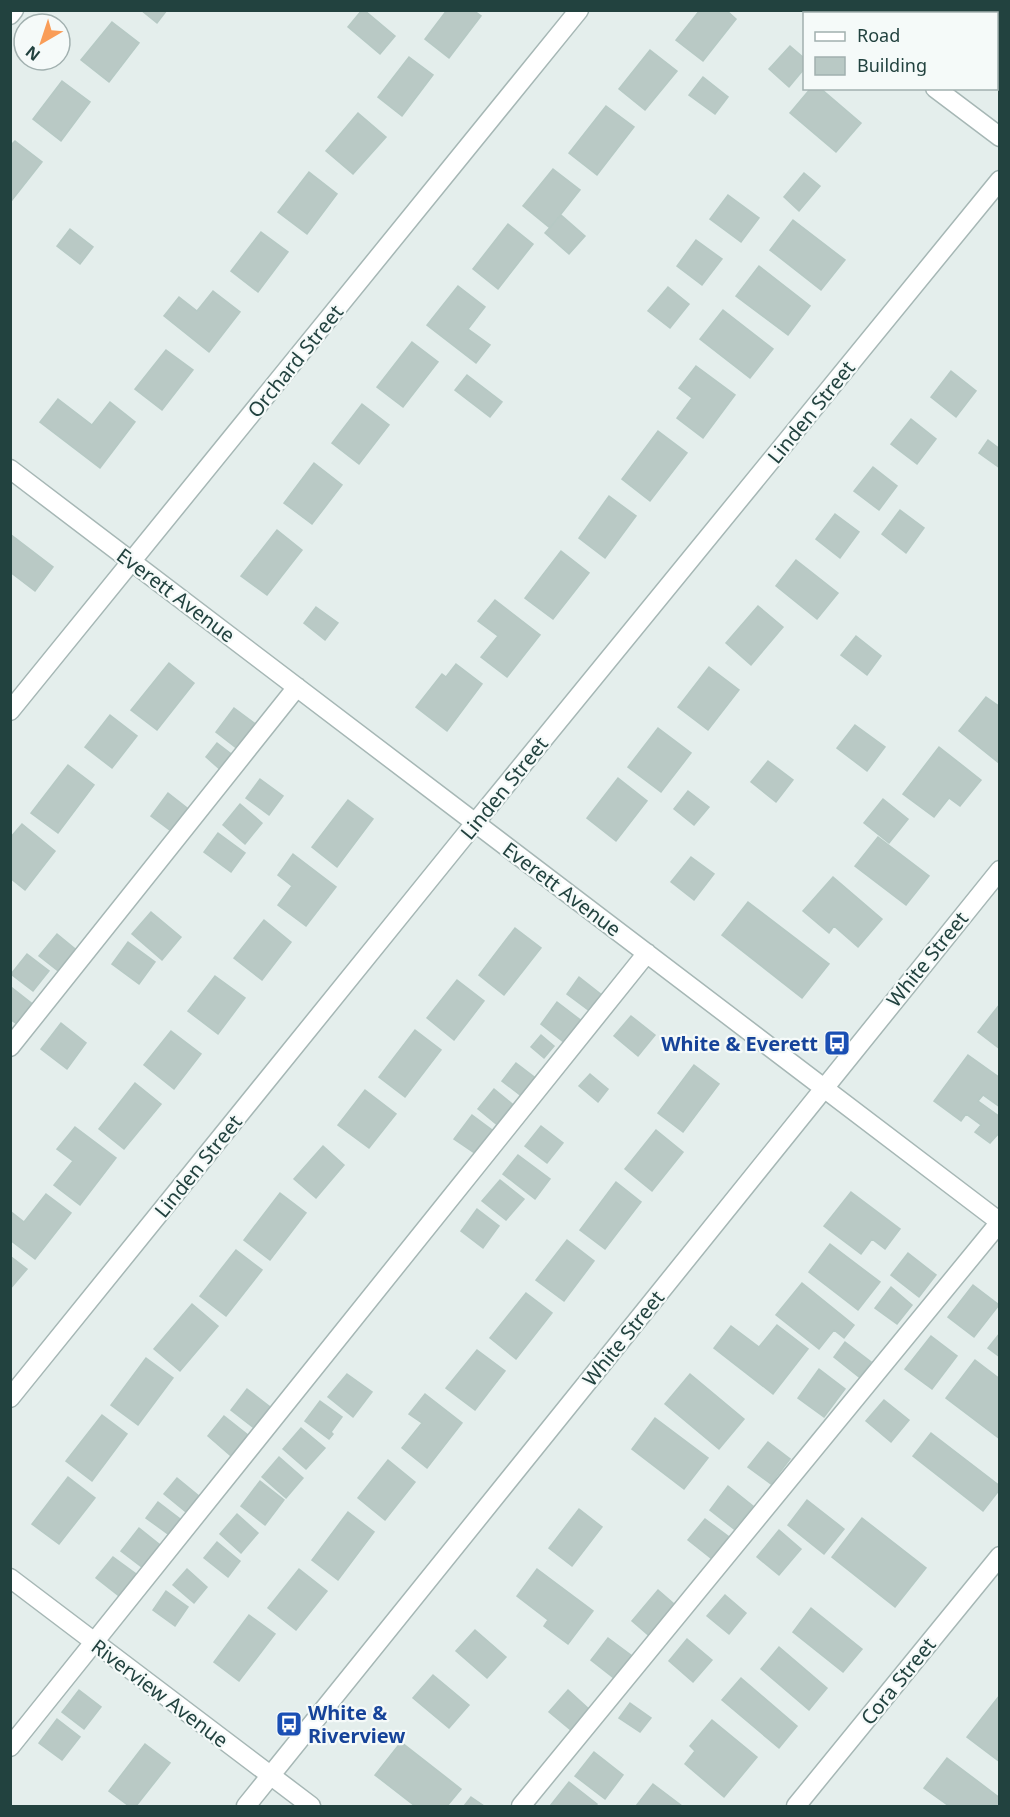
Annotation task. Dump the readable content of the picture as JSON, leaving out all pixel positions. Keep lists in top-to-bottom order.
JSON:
{
  "streets": {
    "street": [
      "Orchard Street",
      "Linden Street",
      "Everett Avenue",
      "White Street",
      "Cora Street",
      "Riverview Avenue"
    ]
  },
  "crossings": [
    ["Orchard Street", "Everett Avenue"],
    ["Linden Street", "Everett Avenue"],
    ["Everett Avenue", "White Street"],
    ["White Street", "Riverview Avenue"]
  ],
  "places": {
    "bus stop": ["White & Everett", "White & Riverview"]
  },
  "legend": ["Road", "Building"],
  "north": "bottom left"
}
